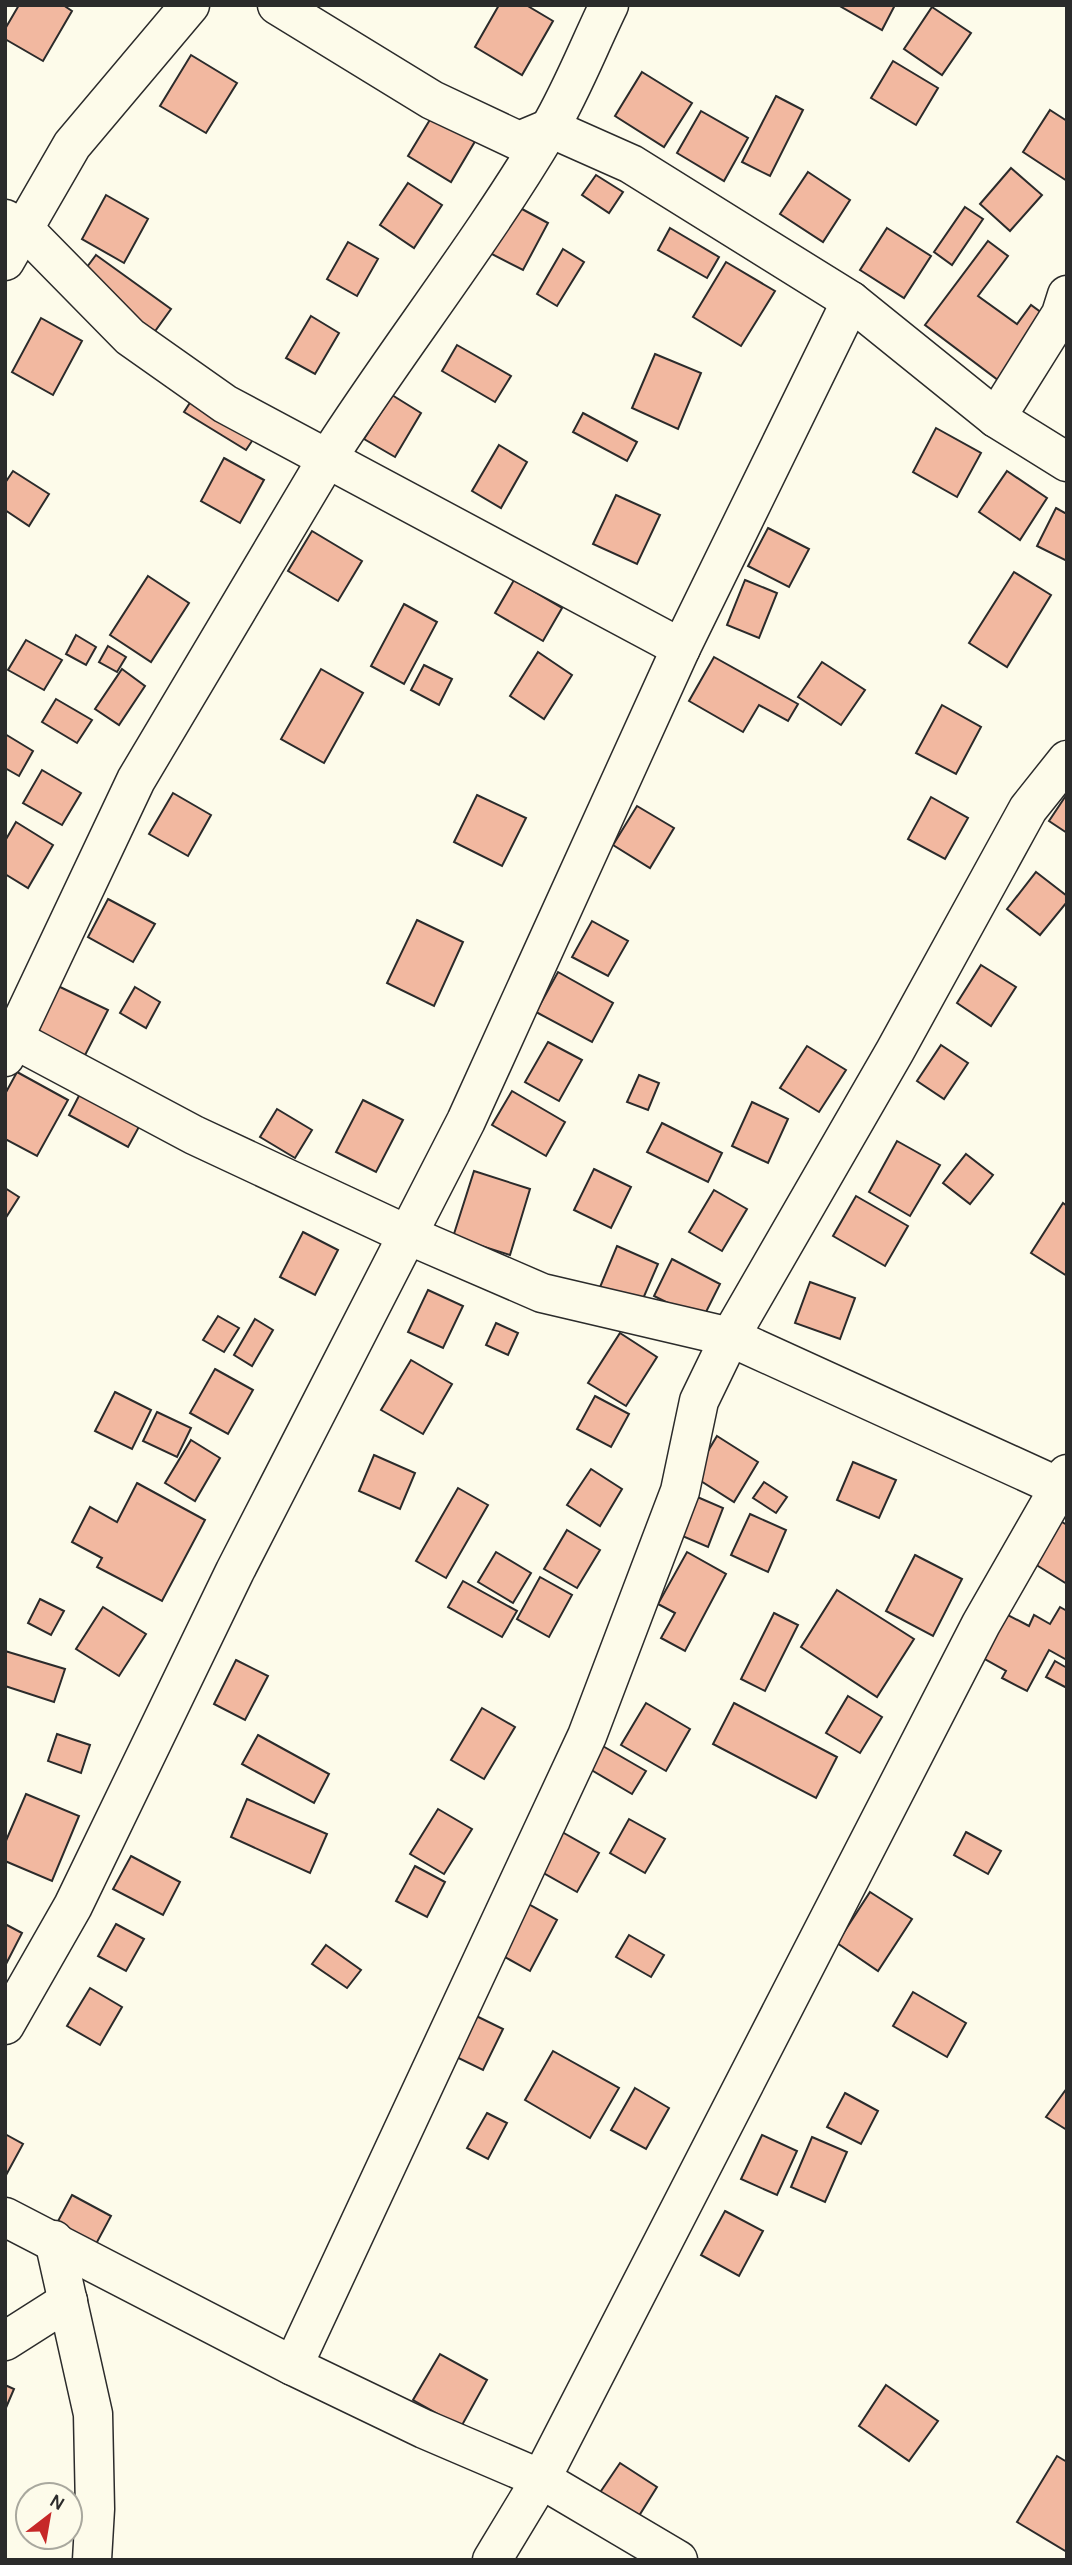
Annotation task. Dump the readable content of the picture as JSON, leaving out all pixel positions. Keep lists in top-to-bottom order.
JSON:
{
  "north": "top right"
}
